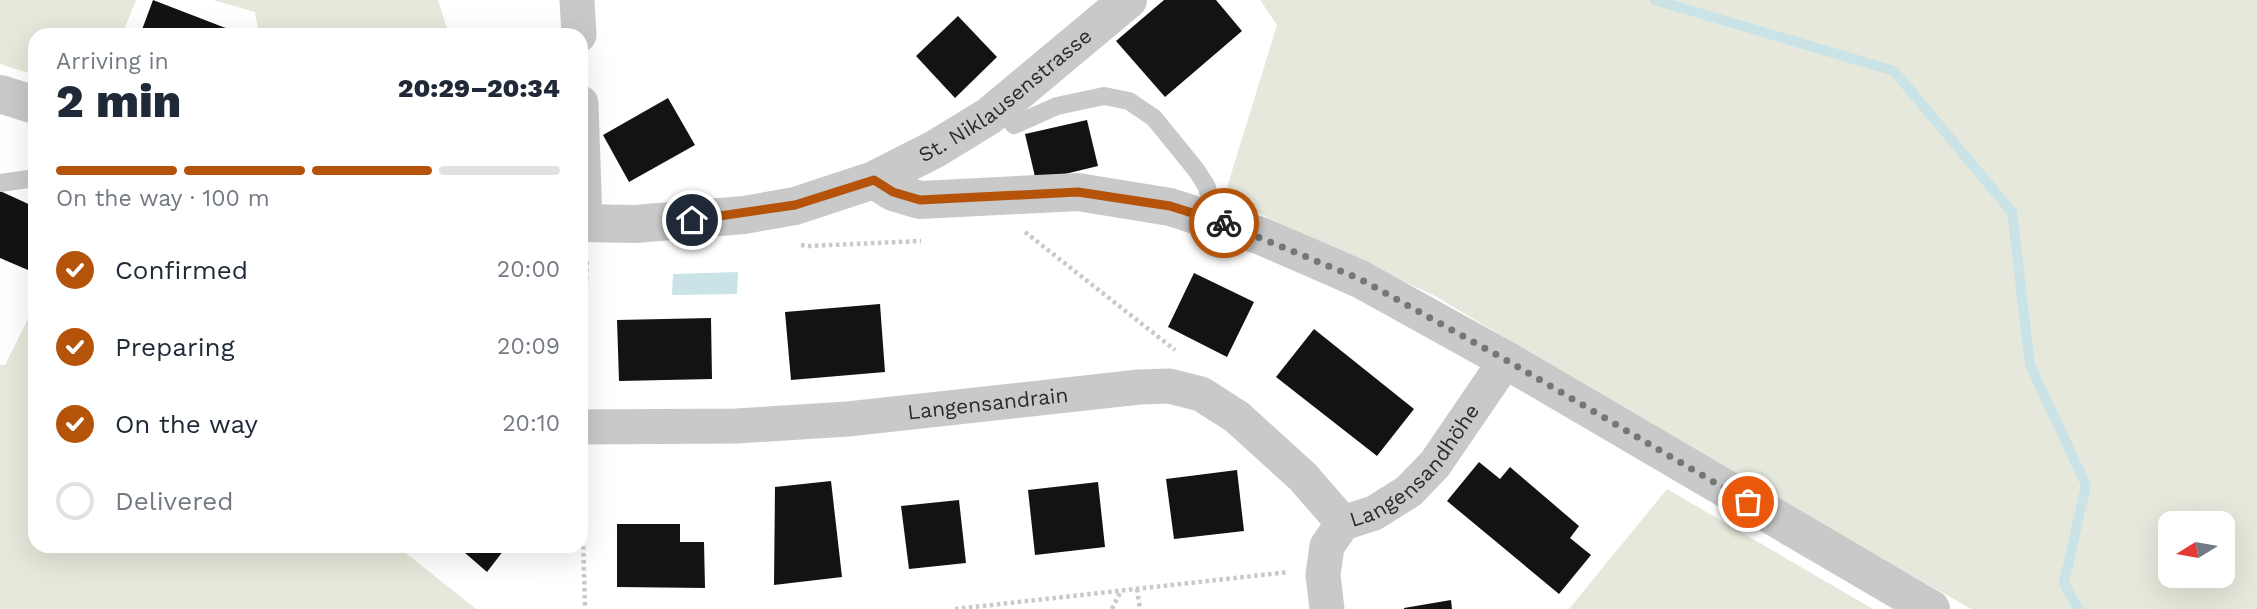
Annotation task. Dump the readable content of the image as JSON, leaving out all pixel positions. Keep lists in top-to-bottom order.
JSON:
{
  "streets": {
    "street": ["St. Niklausenstrasse", "Langensandrain", "Langensandhöhe"]
  },
  "crossings": [
    ["Langensandrain", "Langensandhöhe"]
  ],
  "north": "left",
  "page": {
    "heading": ["2 min", "Arriving in", "20:29–20:34"],
    "bar": "On the way · 100 m",
    "list": [
      ["Confirmed", "20:00"],
      ["Preparing", "20:09"],
      ["On the way", "20:10"],
      "Delivered"
    ]
  }
}
